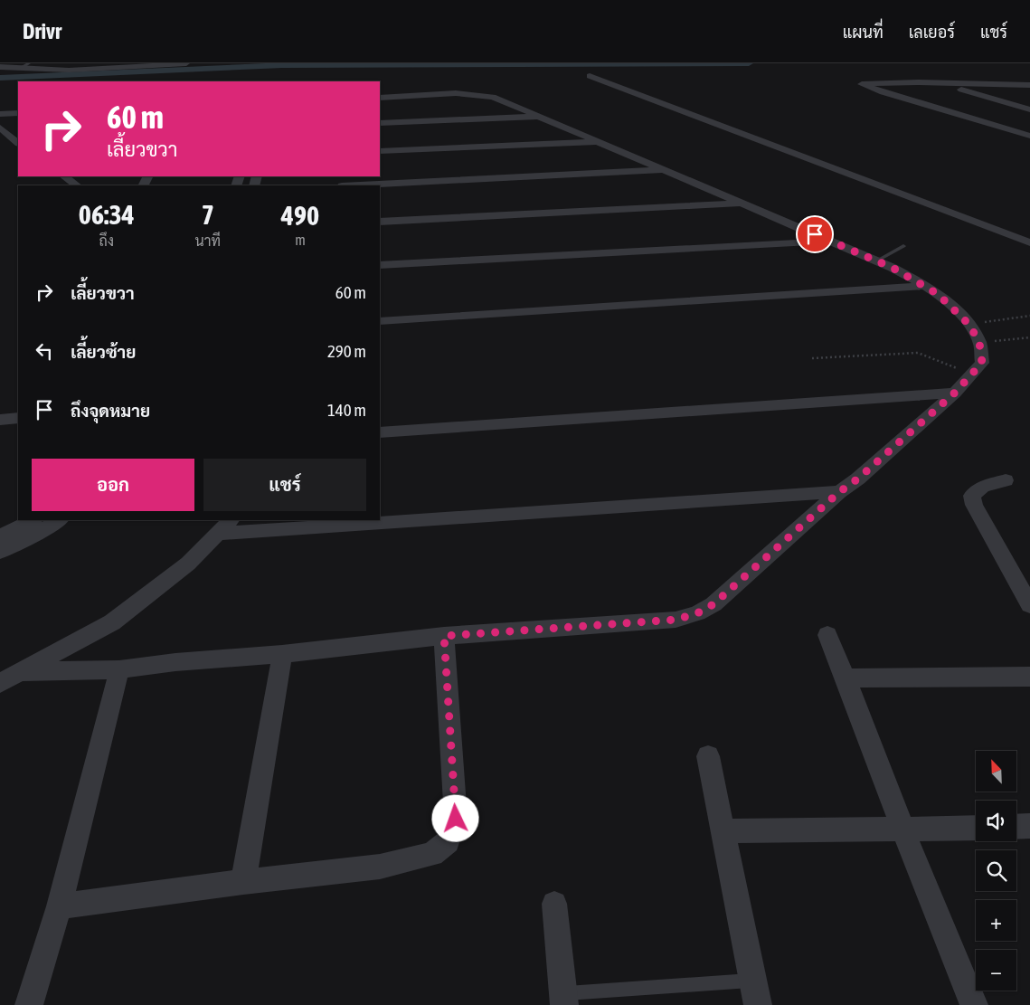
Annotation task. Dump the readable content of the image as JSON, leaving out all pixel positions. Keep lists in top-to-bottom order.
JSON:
{
  "north": "top left",
  "page": {
    "header": "Drivr",
    "nav": ["แผนที่", "เลเยอร์", "แชร์"],
    "turn": ["60 m", "เลี้ยวขวา"],
    "eta": [
      "06:34",
      "ถึง",
      "7",
      "นาที",
      "490",
      "m"
    ],
    "list": [
      {
        "name": "เลี้ยวขวา",
        "value": "60 m"
      },
      {
        "name": "เลี้ยวซ้าย",
        "value": "290 m"
      },
      {
        "name": "ถึงจุดหมาย",
        "value": "140 m"
      }
    ],
    "buttons": ["ออก", "แชร์"],
    "map_buttons": ["+", "−"]
  }
}
